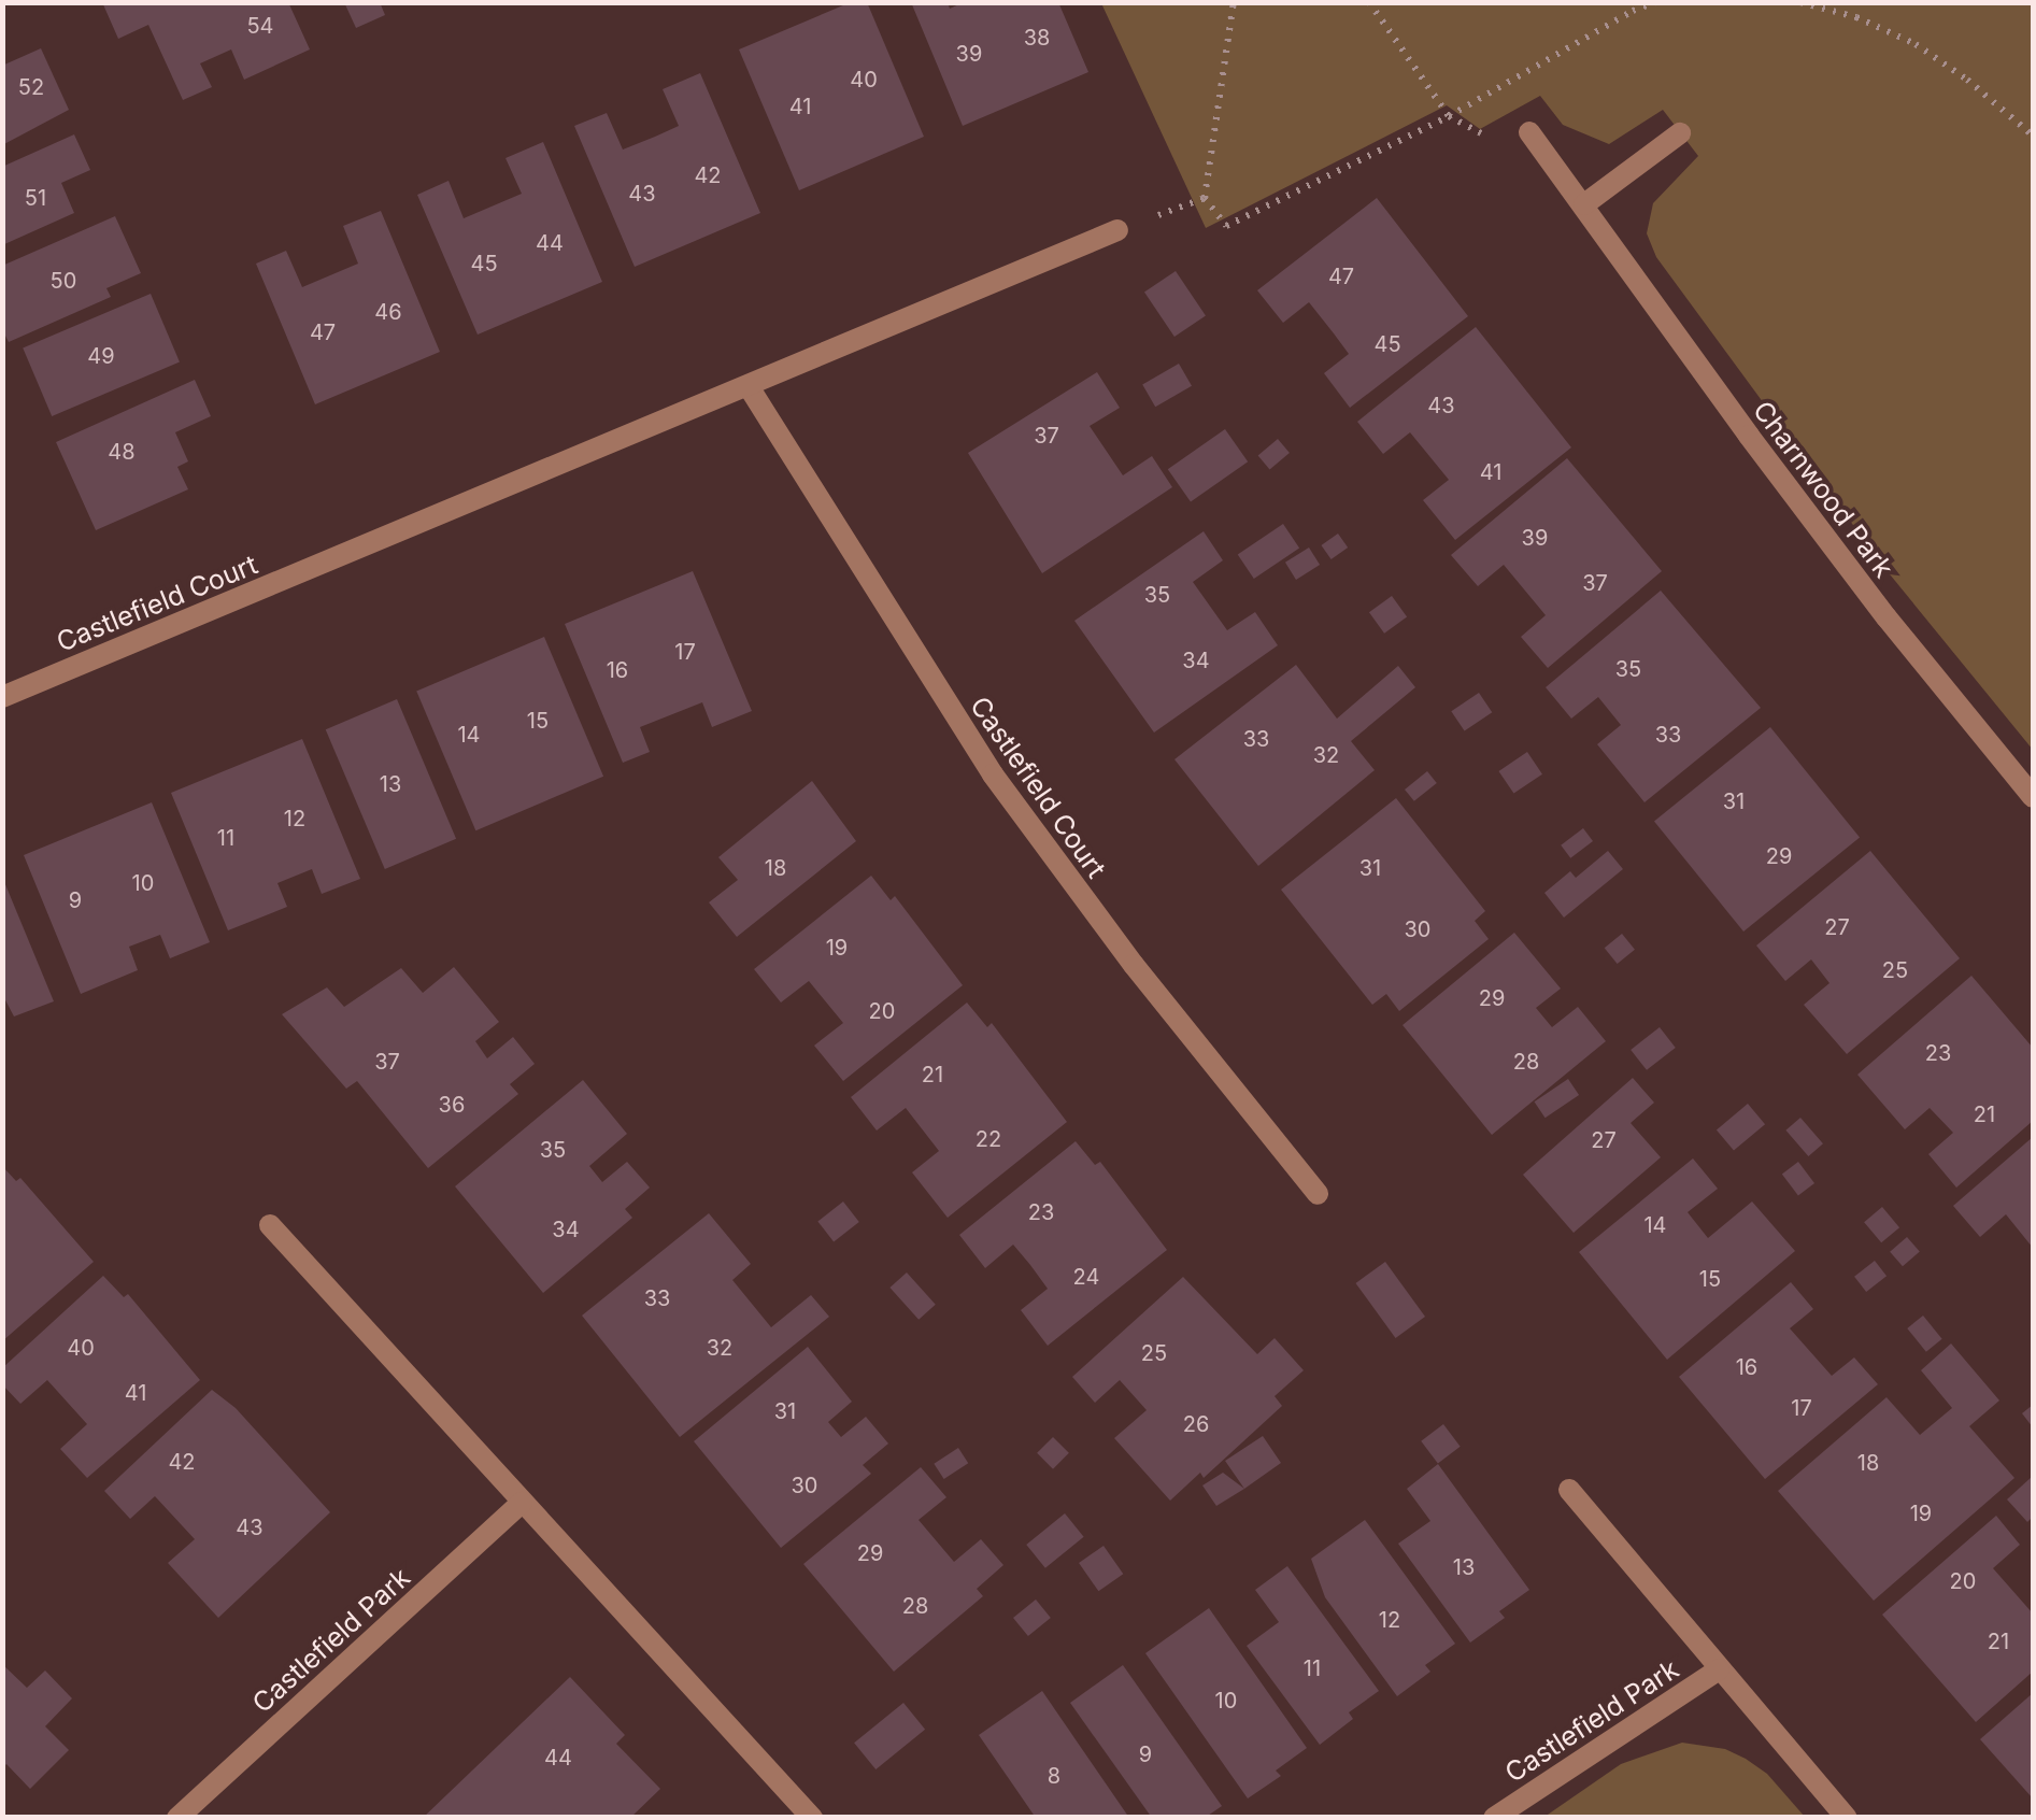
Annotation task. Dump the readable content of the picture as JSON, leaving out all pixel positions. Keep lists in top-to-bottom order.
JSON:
{
  "streets": {
    "street": ["Charnwood Park", "Castlefield Court", "Castlefield Park"]
  },
  "house_numbers": [
    "54",
    "38",
    "39",
    "40",
    "52",
    "41",
    "42",
    "43",
    "51",
    "44",
    "45",
    "47",
    "50",
    "46",
    "47",
    "45",
    "49",
    "43",
    "37",
    "48",
    "41",
    "39",
    "37",
    "35",
    "17",
    "34",
    "35",
    "16",
    "15",
    "14",
    "33",
    "33",
    "32",
    "13",
    "31",
    "12",
    "11",
    "29",
    "18",
    "31",
    "10",
    "9",
    "27",
    "30",
    "19",
    "25",
    "29",
    "20",
    "23",
    "37",
    "28",
    "21",
    "36",
    "21",
    "22",
    "27",
    "35",
    "23",
    "14",
    "34",
    "24",
    "15",
    "33",
    "40",
    "32",
    "25",
    "16",
    "41",
    "17",
    "31",
    "26",
    "42",
    "18",
    "30",
    "19",
    "43",
    "29",
    "13",
    "20",
    "28",
    "12",
    "21",
    "11",
    "10",
    "9",
    "44",
    "8"
  ]
}
